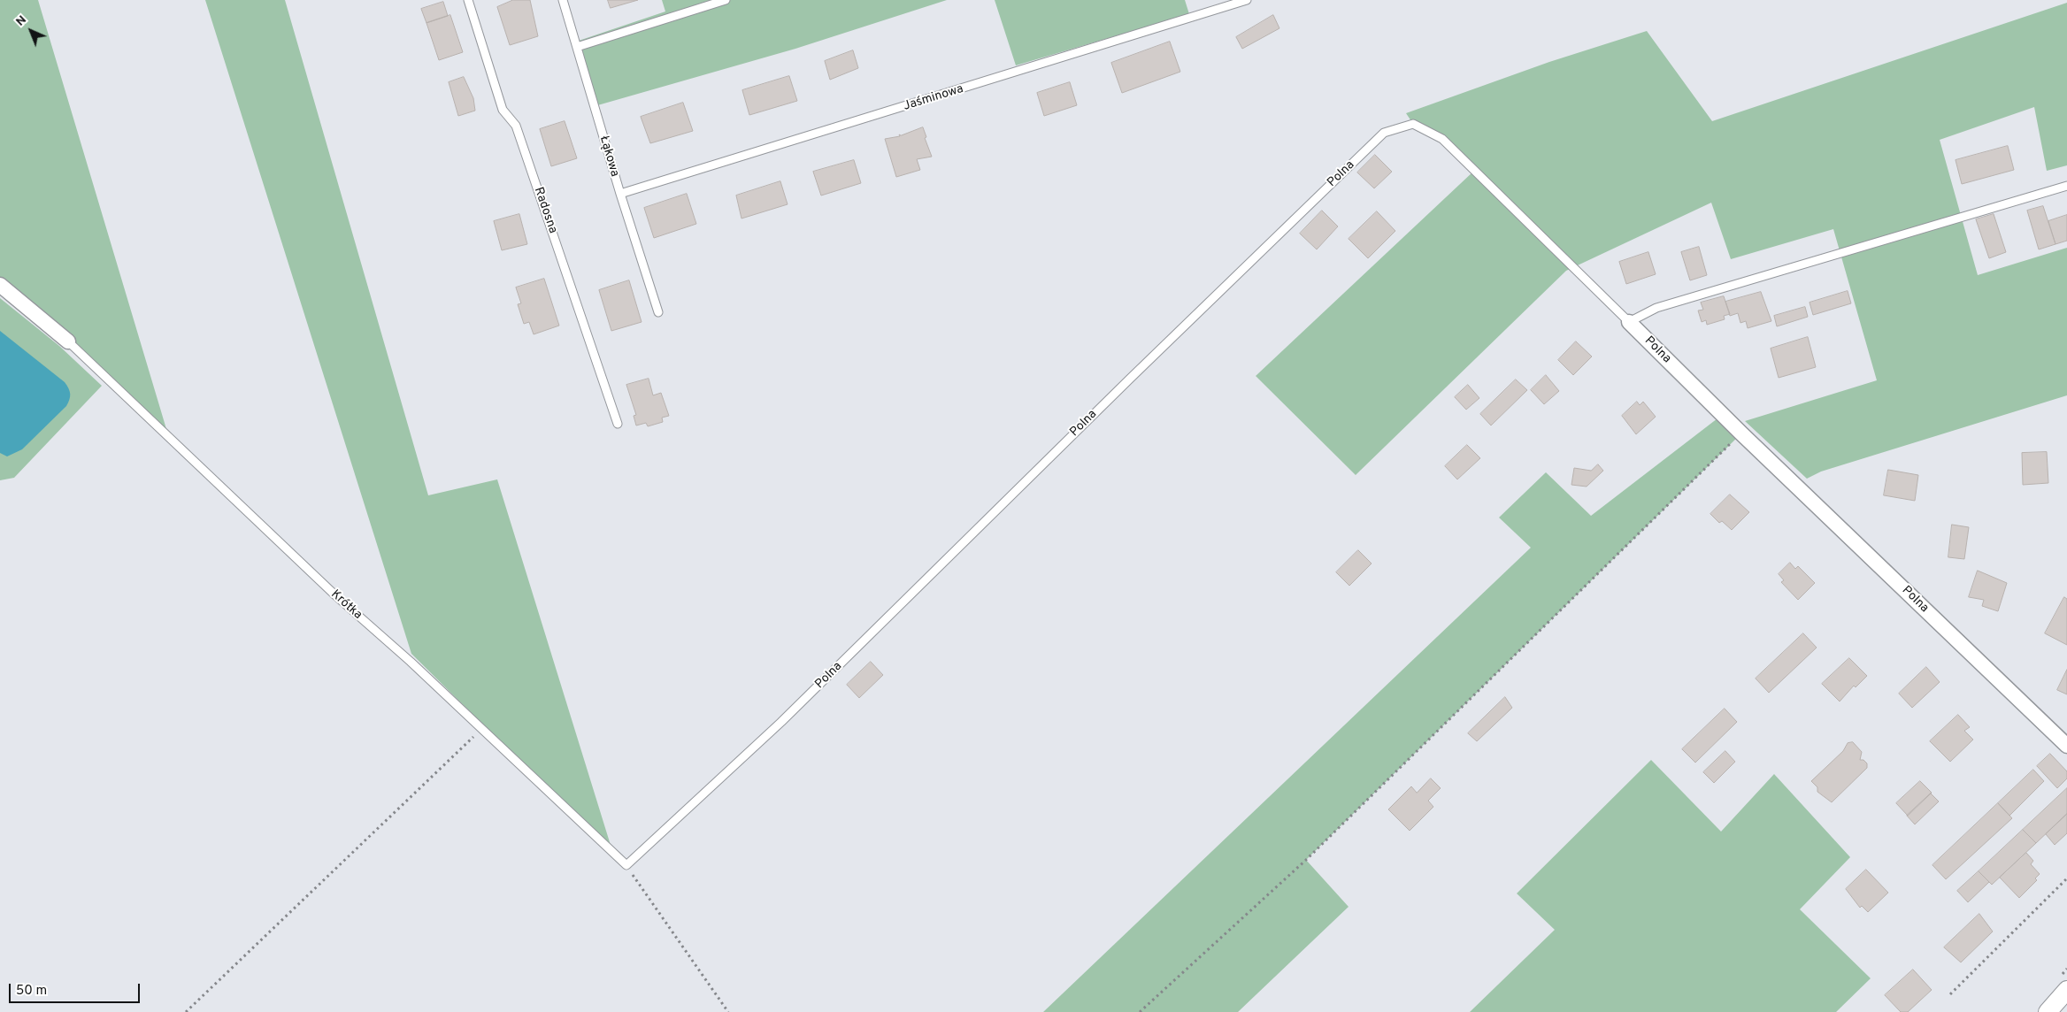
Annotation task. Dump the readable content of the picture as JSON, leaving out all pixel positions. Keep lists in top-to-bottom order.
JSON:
{
  "streets": {
    "street": ["Polna"],
    "lane": [
      "Jaśminowa",
      "Łąkowa",
      "Radosna",
      "Krótka"
    ]
  },
  "crossings": [
    ["Jaśminowa", "Łąkowa"],
    ["Polna", "Krótka"]
  ],
  "scale_bar": "50 m",
  "north": "top left"
}
